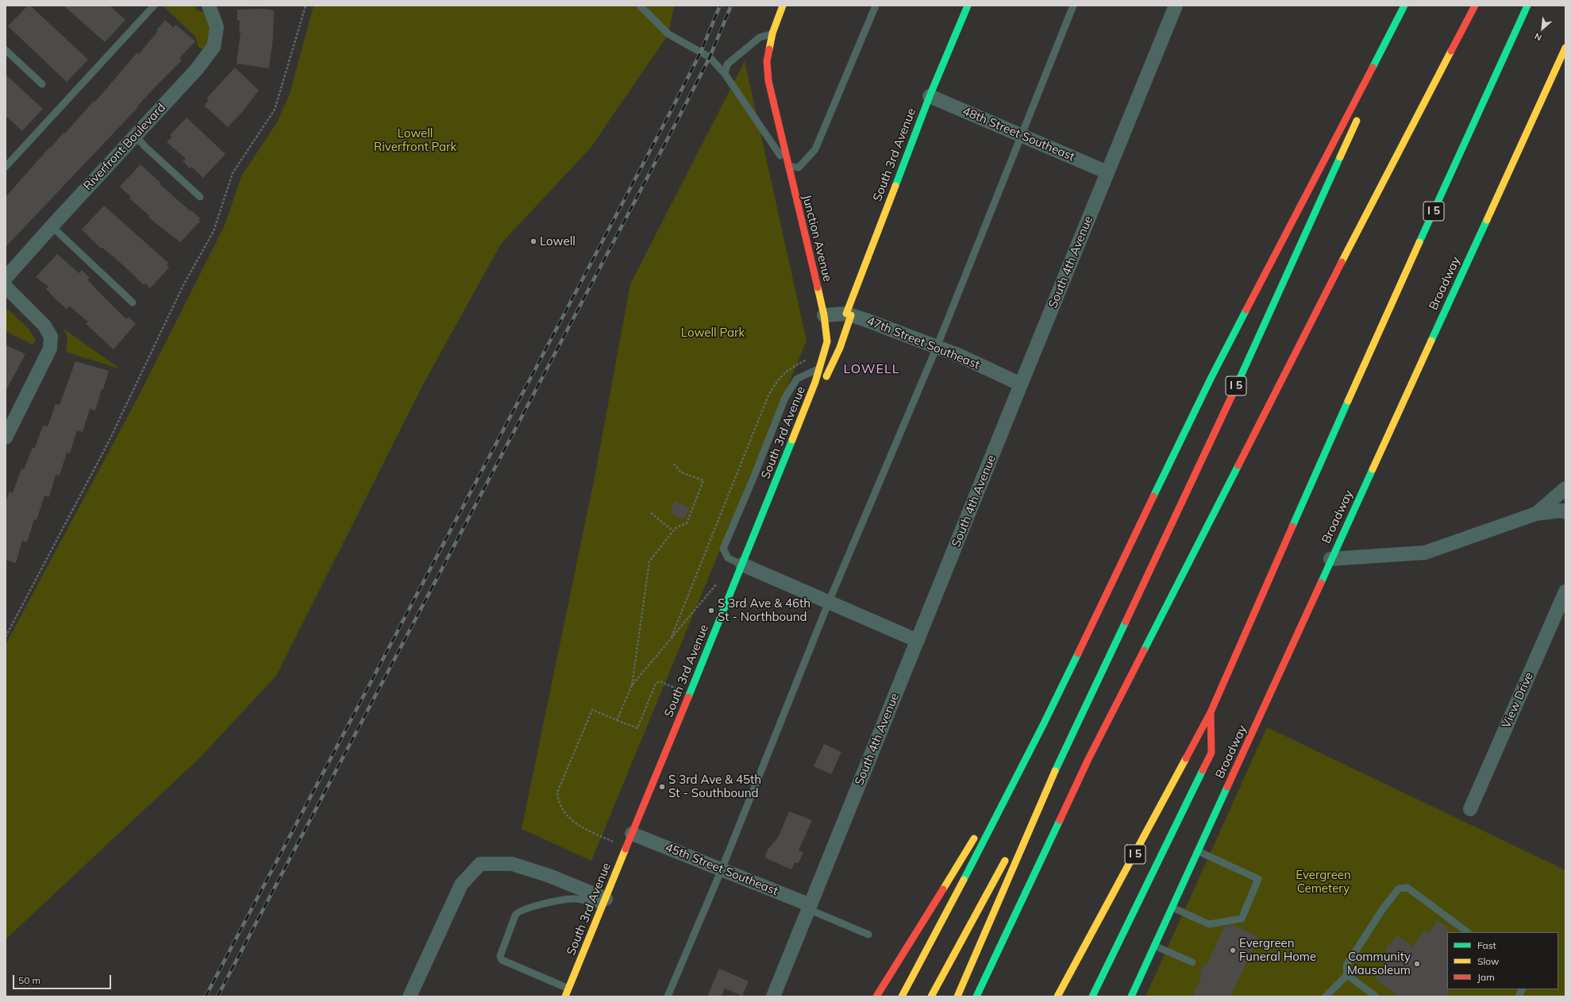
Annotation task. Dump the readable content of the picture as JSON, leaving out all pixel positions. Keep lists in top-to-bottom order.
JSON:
{
  "streets": {
    "main road": [
      "South 3rd Avenue",
      "I 5",
      "Junction Avenue",
      "Broadway"
    ],
    "street": [
      "48th Street Southeast",
      "Riverfront Boulevard",
      "South 4th Avenue",
      "47th Street Southeast",
      "View Drive",
      "45th Street Southeast"
    ]
  },
  "crossings": [
    ["48th Street Southeast", "South 3rd Avenue"],
    ["48th Street Southeast", "South 4th Avenue"],
    ["South 3rd Avenue", "Junction Avenue"],
    ["South 3rd Avenue", "47th Street Southeast"],
    ["South 3rd Avenue", "45th Street Southeast"],
    ["Junction Avenue", "47th Street Southeast"],
    ["South 4th Avenue", "47th Street Southeast"],
    ["South 4th Avenue", "45th Street Southeast"]
  ],
  "districts": ["LOWELL"],
  "parks": ["Lowell Riverfront Park", "Lowell Park", "Evergreen Cemetery"],
  "places": [
    "Lowell",
    "S 3rd Ave & 46th St - Northbound",
    "S 3rd Ave & 45th St - Southbound",
    "Evergreen Funeral Home",
    "Community Mausoleum"
  ],
  "legend": ["Fast", "Slow", "Jam"],
  "scale_bar": "50 m",
  "north": "bottom left"
}
